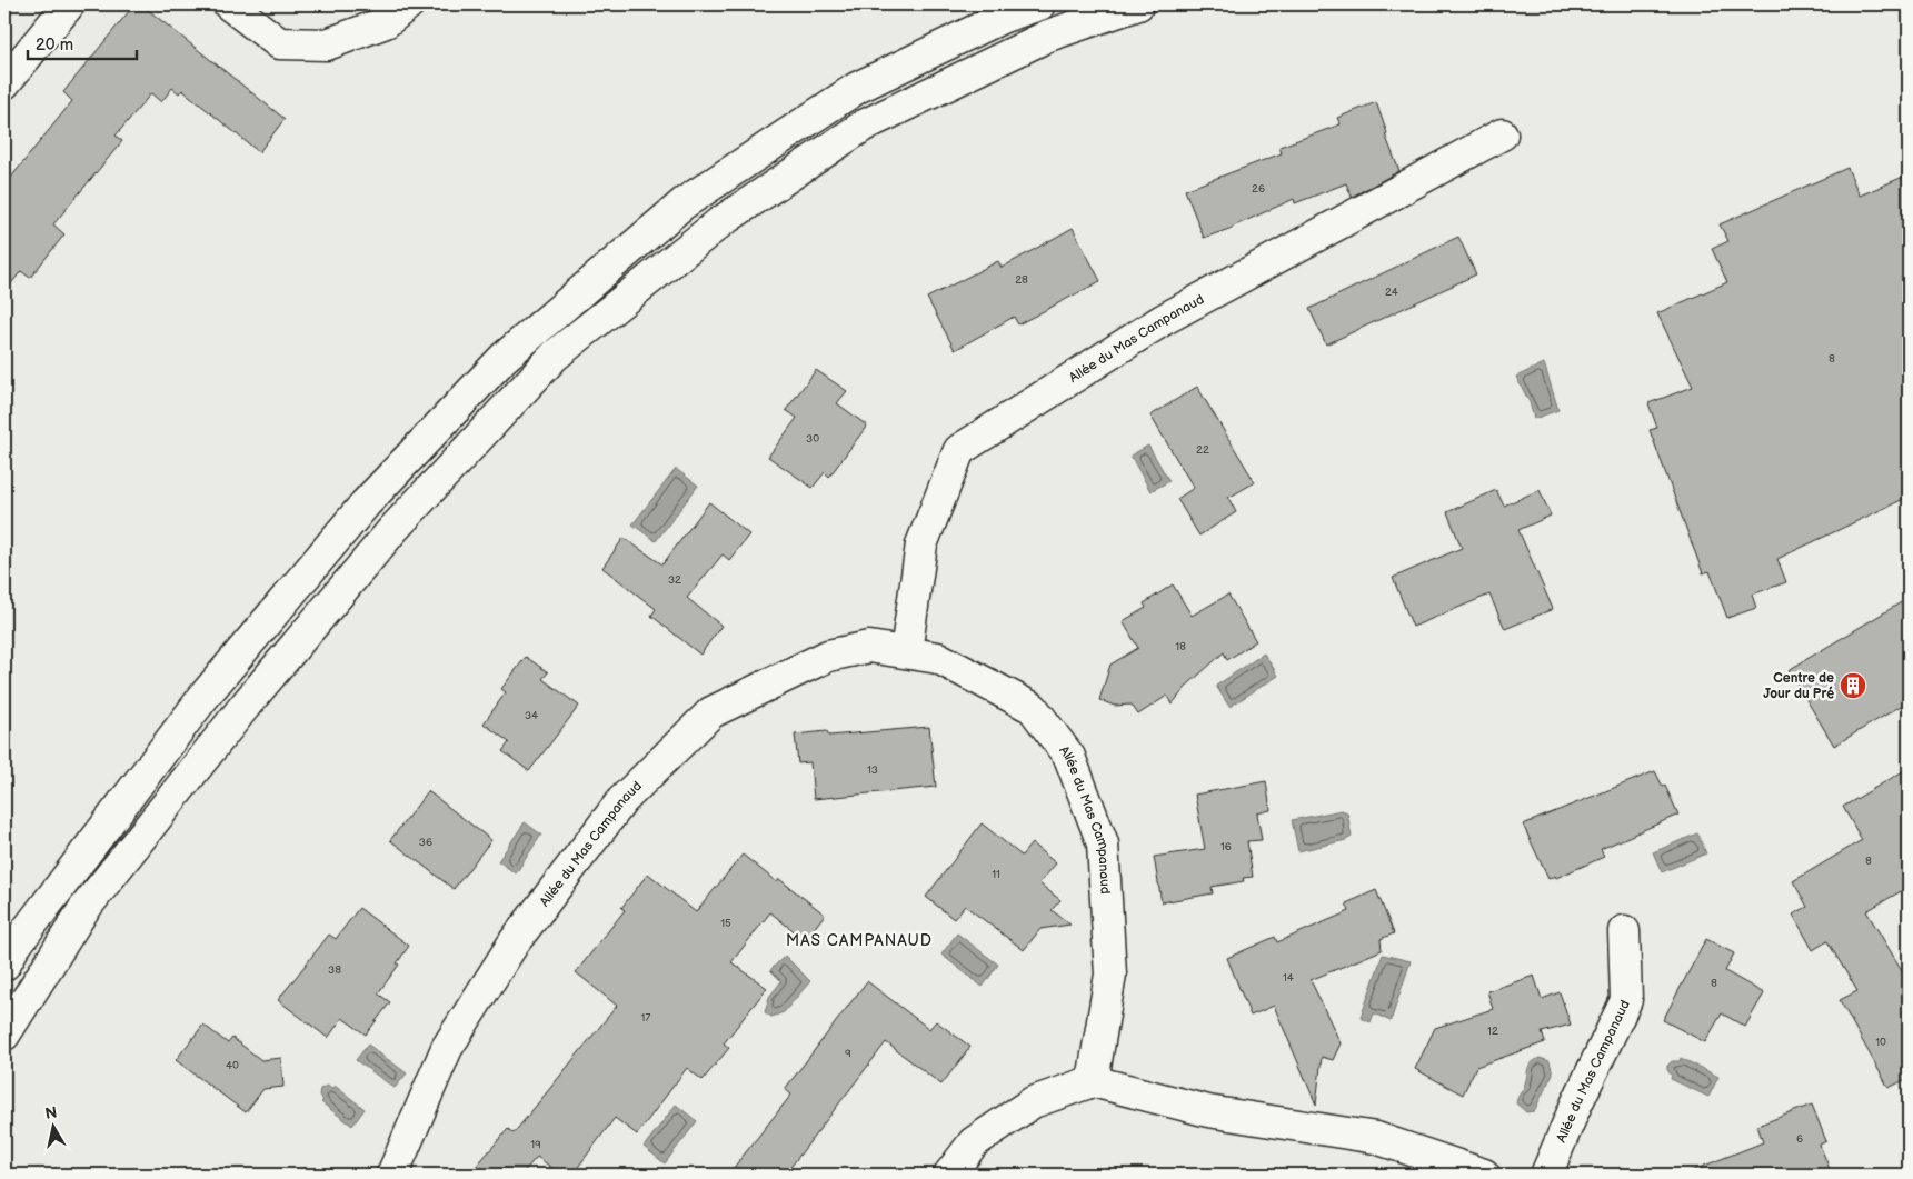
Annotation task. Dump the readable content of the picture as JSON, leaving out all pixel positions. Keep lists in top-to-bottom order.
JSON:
{
  "streets": {
    "street": ["Allée du Mas Campanaud"]
  },
  "districts": ["MAS CAMPANAUD"],
  "places": {
    "building": ["Centre de Jour du Pré"]
  },
  "house_numbers": [
    "26",
    "28",
    "24",
    "8",
    "30",
    "22",
    "32",
    "18",
    "34",
    "13",
    "36",
    "16",
    "8",
    "11",
    "15",
    "38",
    "14",
    "8",
    "17",
    "12",
    "10",
    "9",
    "40",
    "6",
    "19"
  ],
  "scale_bar": "20 m",
  "north": "top"
}
